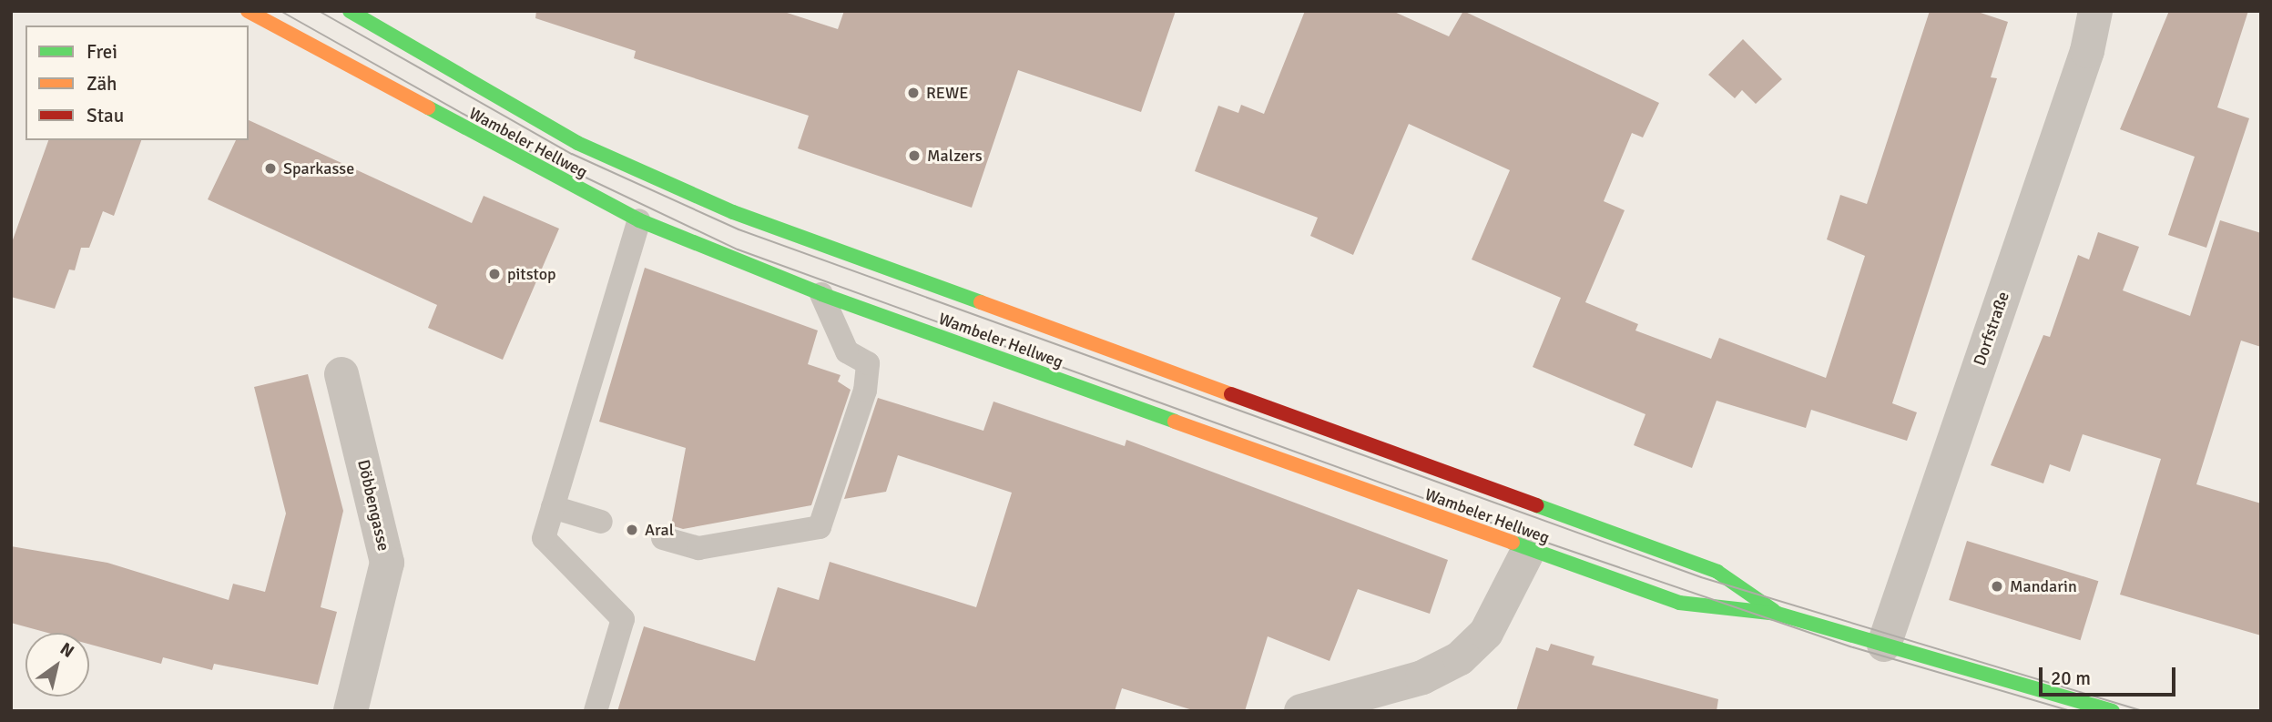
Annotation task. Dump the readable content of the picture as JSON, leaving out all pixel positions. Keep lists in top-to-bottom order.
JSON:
{
  "streets": {
    "main road": ["Wambeler Hellweg"],
    "street": ["Dorfstraße", "Döbbengasse"]
  },
  "crossings": [
    ["Wambeler Hellweg", "Dorfstraße"]
  ],
  "places": [
    "REWE",
    "Malzers",
    "Sparkasse",
    "pitstop",
    "Aral",
    "Mandarin"
  ],
  "legend": ["Frei", "Zäh", "Stau"],
  "scale_bar": "20 m",
  "north": "top right"
}
